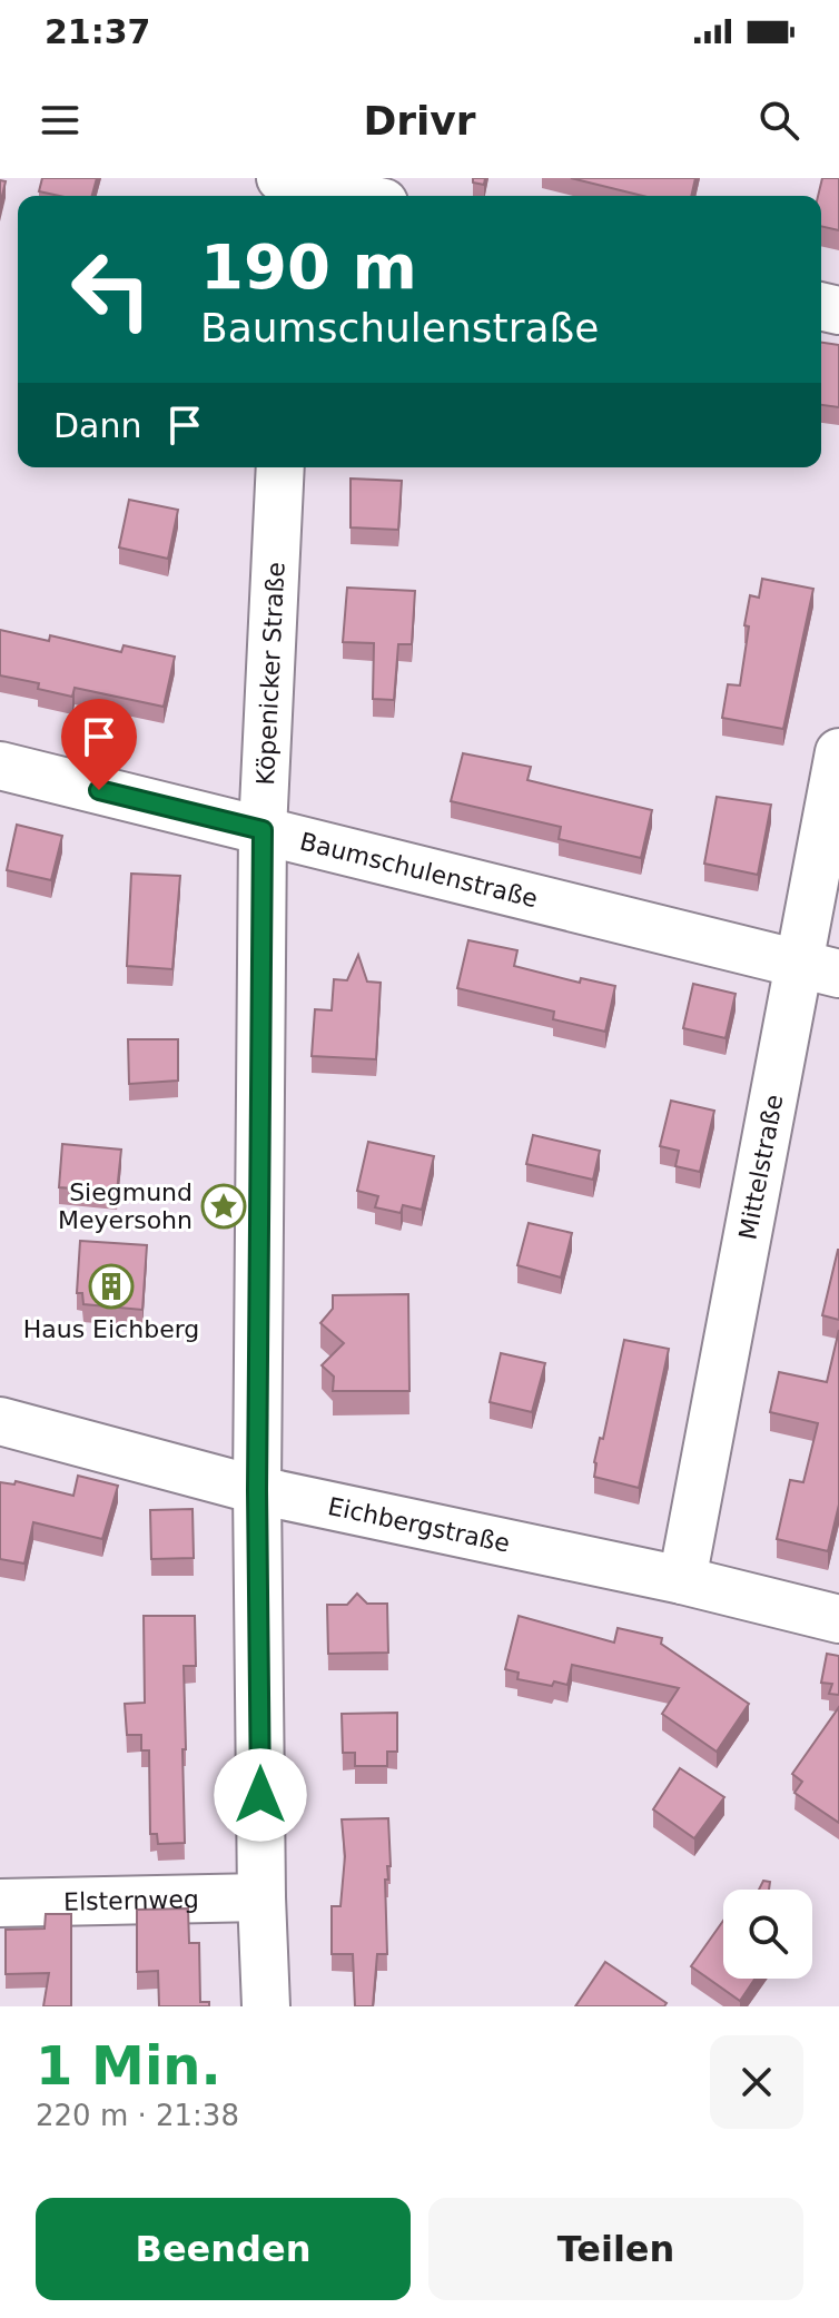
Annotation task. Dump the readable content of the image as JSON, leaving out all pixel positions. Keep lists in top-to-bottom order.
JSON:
{
  "streets": {
    "street": [
      "Köpenicker Straße",
      "Baumschulenstraße",
      "Mittelstraße",
      "Eichbergstraße",
      "Elsternweg"
    ]
  },
  "crossings": [
    ["Köpenicker Straße", "Baumschulenstraße"],
    ["Köpenicker Straße", "Eichbergstraße"],
    ["Köpenicker Straße", "Elsternweg"],
    ["Baumschulenstraße", "Mittelstraße"],
    ["Mittelstraße", "Eichbergstraße"]
  ],
  "places": {
    "place": ["Siegmund Meyersohn"],
    "building": ["Haus Eichberg"]
  },
  "page": {
    "status": "21:37",
    "header": "Drivr",
    "turn": ["190 m", "Baumschulenstraße"],
    "then": "Dann",
    "heading": ["1 Min.", "220 m · 21:38"],
    "buttons": ["Beenden", "Teilen"]
  }
}
